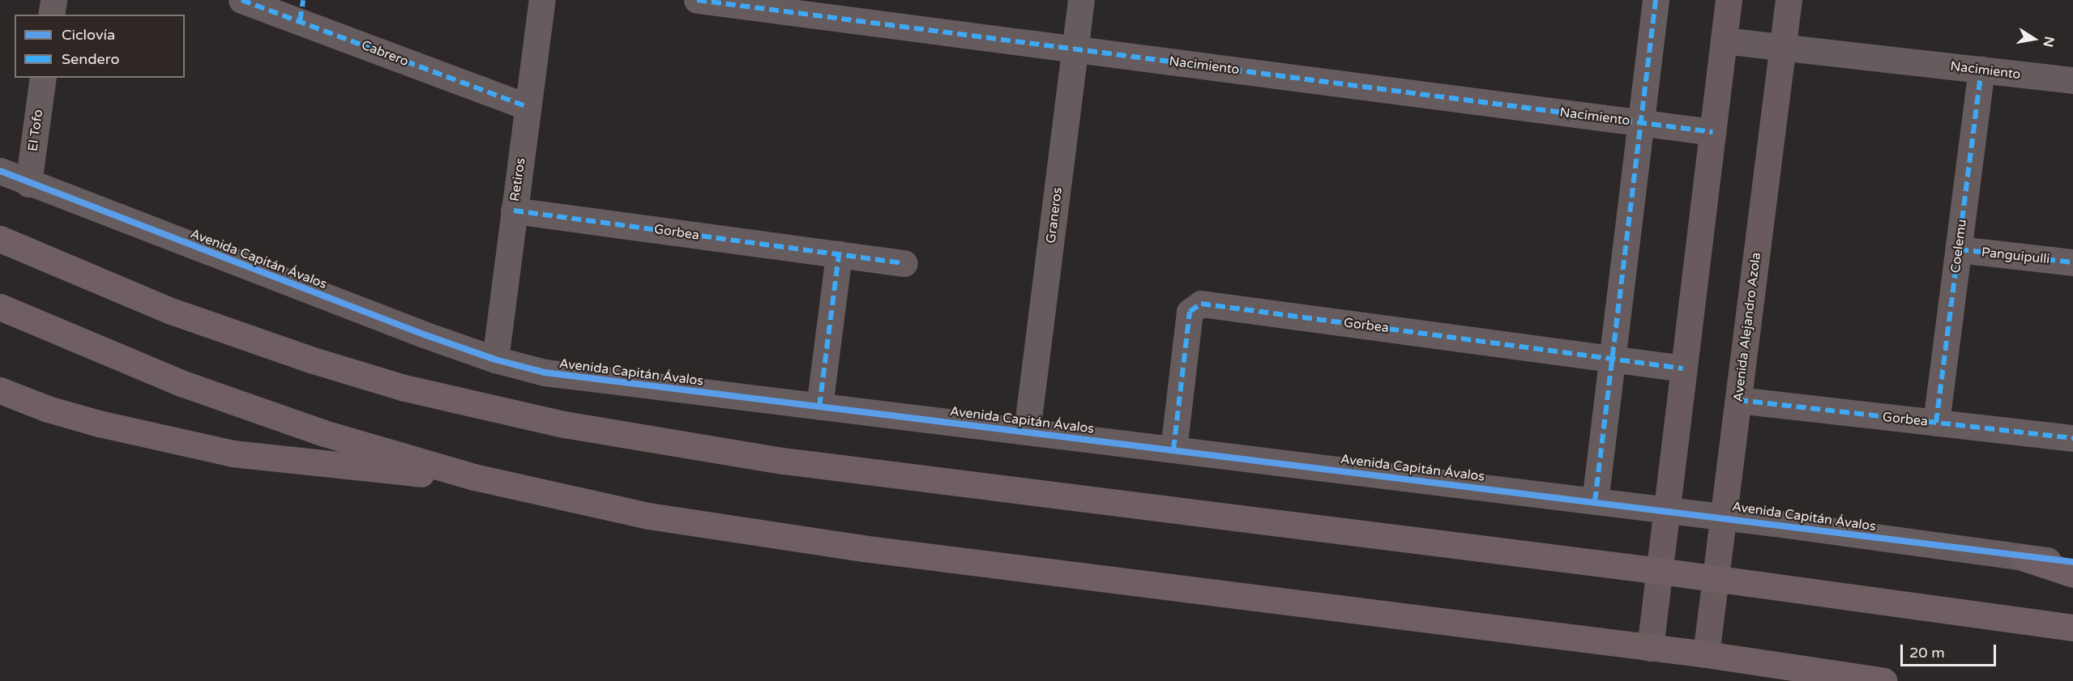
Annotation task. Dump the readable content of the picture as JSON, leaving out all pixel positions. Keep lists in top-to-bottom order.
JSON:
{
  "streets": {
    "main road": ["Avenida Alejandro Azola"],
    "street": [
      "Cabrero",
      "Nacimiento",
      "El Tofo",
      "Retiros",
      "Graneros",
      "Gorbea",
      "Coelemu",
      "Panguipulli",
      "Avenida Capitán Ávalos"
    ]
  },
  "crossings": [
    ["Cabrero", "Retiros"],
    ["Nacimiento", "Graneros"],
    ["Nacimiento", "Coelemu"],
    ["Nacimiento", "Avenida Alejandro Azola"],
    ["El Tofo", "Avenida Capitán Ávalos"],
    ["Retiros", "Gorbea"],
    ["Retiros", "Avenida Capitán Ávalos"],
    ["Graneros", "Avenida Capitán Ávalos"],
    ["Gorbea", "Coelemu"],
    ["Gorbea", "Avenida Capitán Ávalos"],
    ["Gorbea", "Avenida Alejandro Azola"],
    ["Coelemu", "Panguipulli"],
    ["Avenida Capitán Ávalos", "Avenida Alejandro Azola"]
  ],
  "legend": ["Ciclovía", "Sendero"],
  "scale_bar": "20 m",
  "north": "right"
}
